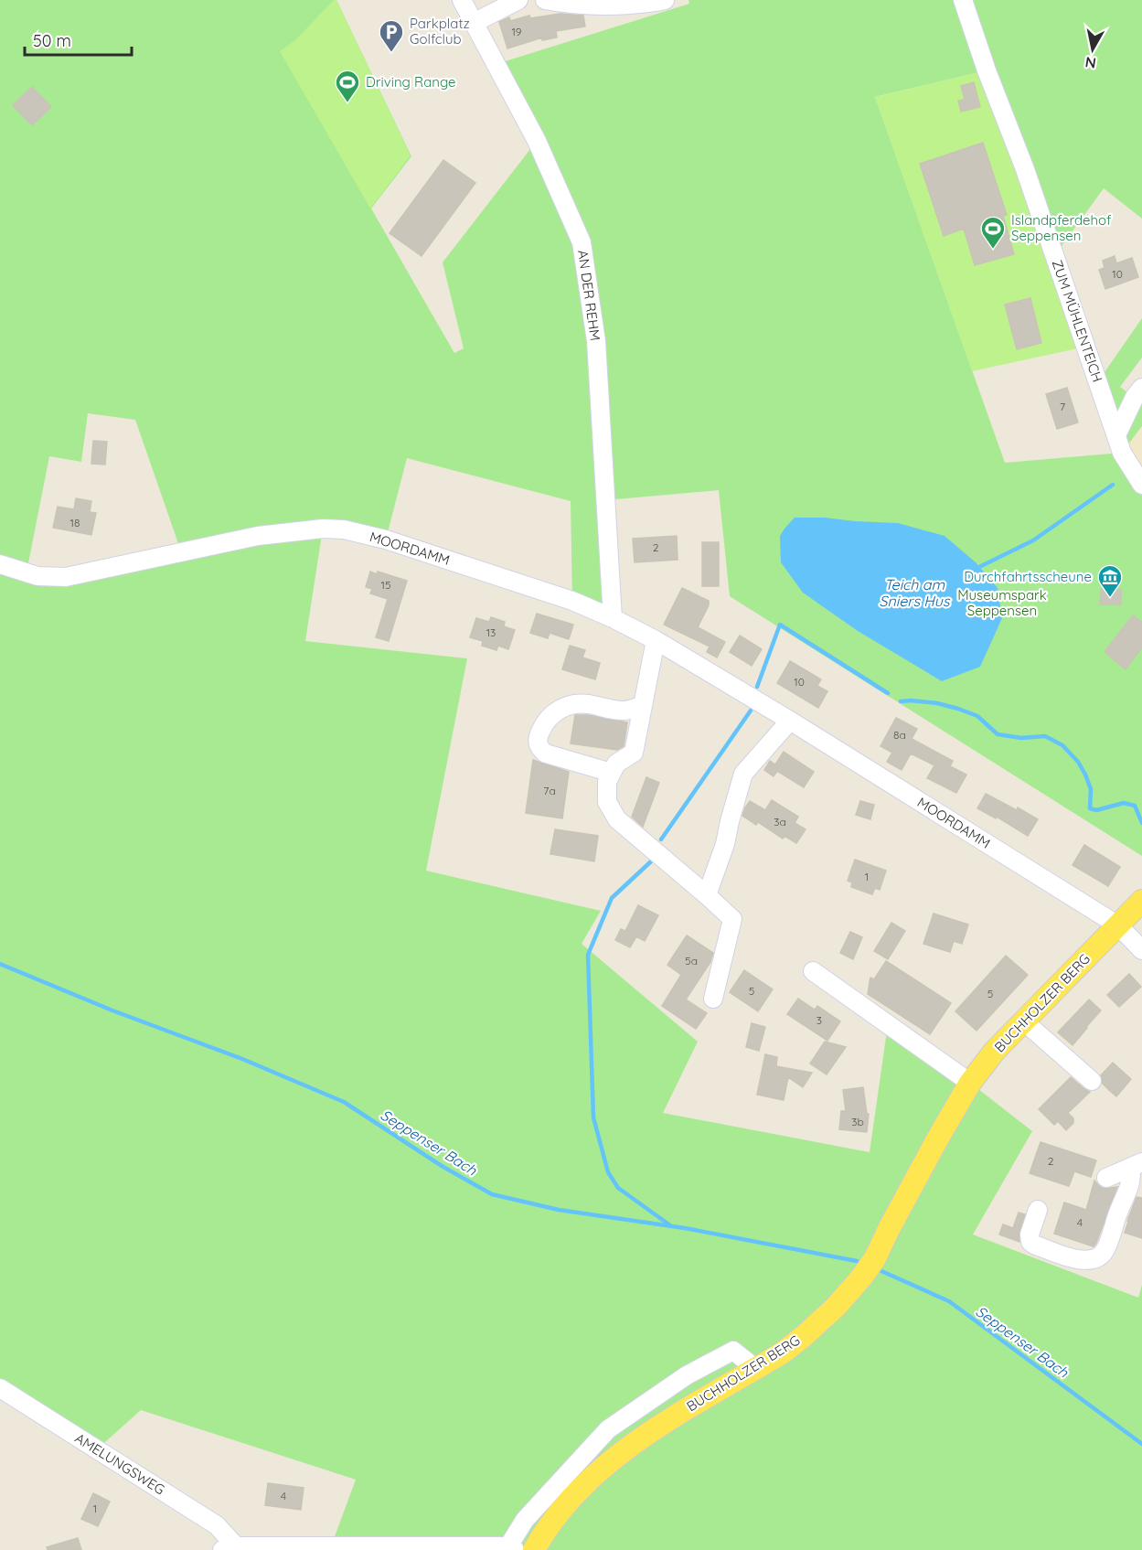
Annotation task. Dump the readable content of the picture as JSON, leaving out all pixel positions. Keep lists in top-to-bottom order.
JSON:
{
  "streets": {
    "main road": ["BUCHHOLZER BERG"],
    "street": [
      "AN DER REHM",
      "ZUM MÜHLENTEICH",
      "MOORDAMM",
      "AMELUNGSWEG"
    ]
  },
  "crossings": [
    ["AN DER REHM", "MOORDAMM"],
    ["MOORDAMM", "BUCHHOLZER BERG"]
  ],
  "water": ["Teich am Sniers Hus", "Seppenser Bach"],
  "parks": ["Museumspark Seppensen"],
  "places": {
    "parking": ["Parkplatz Golfclub"],
    "sports": ["Driving Range", "Islandpferdehof Seppensen"],
    "museum": ["Durchfahrtsscheune"]
  },
  "house_numbers": [
    "19",
    "10",
    "7",
    "18",
    "2",
    "15",
    "13",
    "10",
    "8a",
    "7a",
    "3a",
    "1",
    "5a",
    "5",
    "5",
    "3",
    "3b",
    "2",
    "4",
    "4",
    "1"
  ],
  "scale_bar": "50 m",
  "north": "bottom"
}
